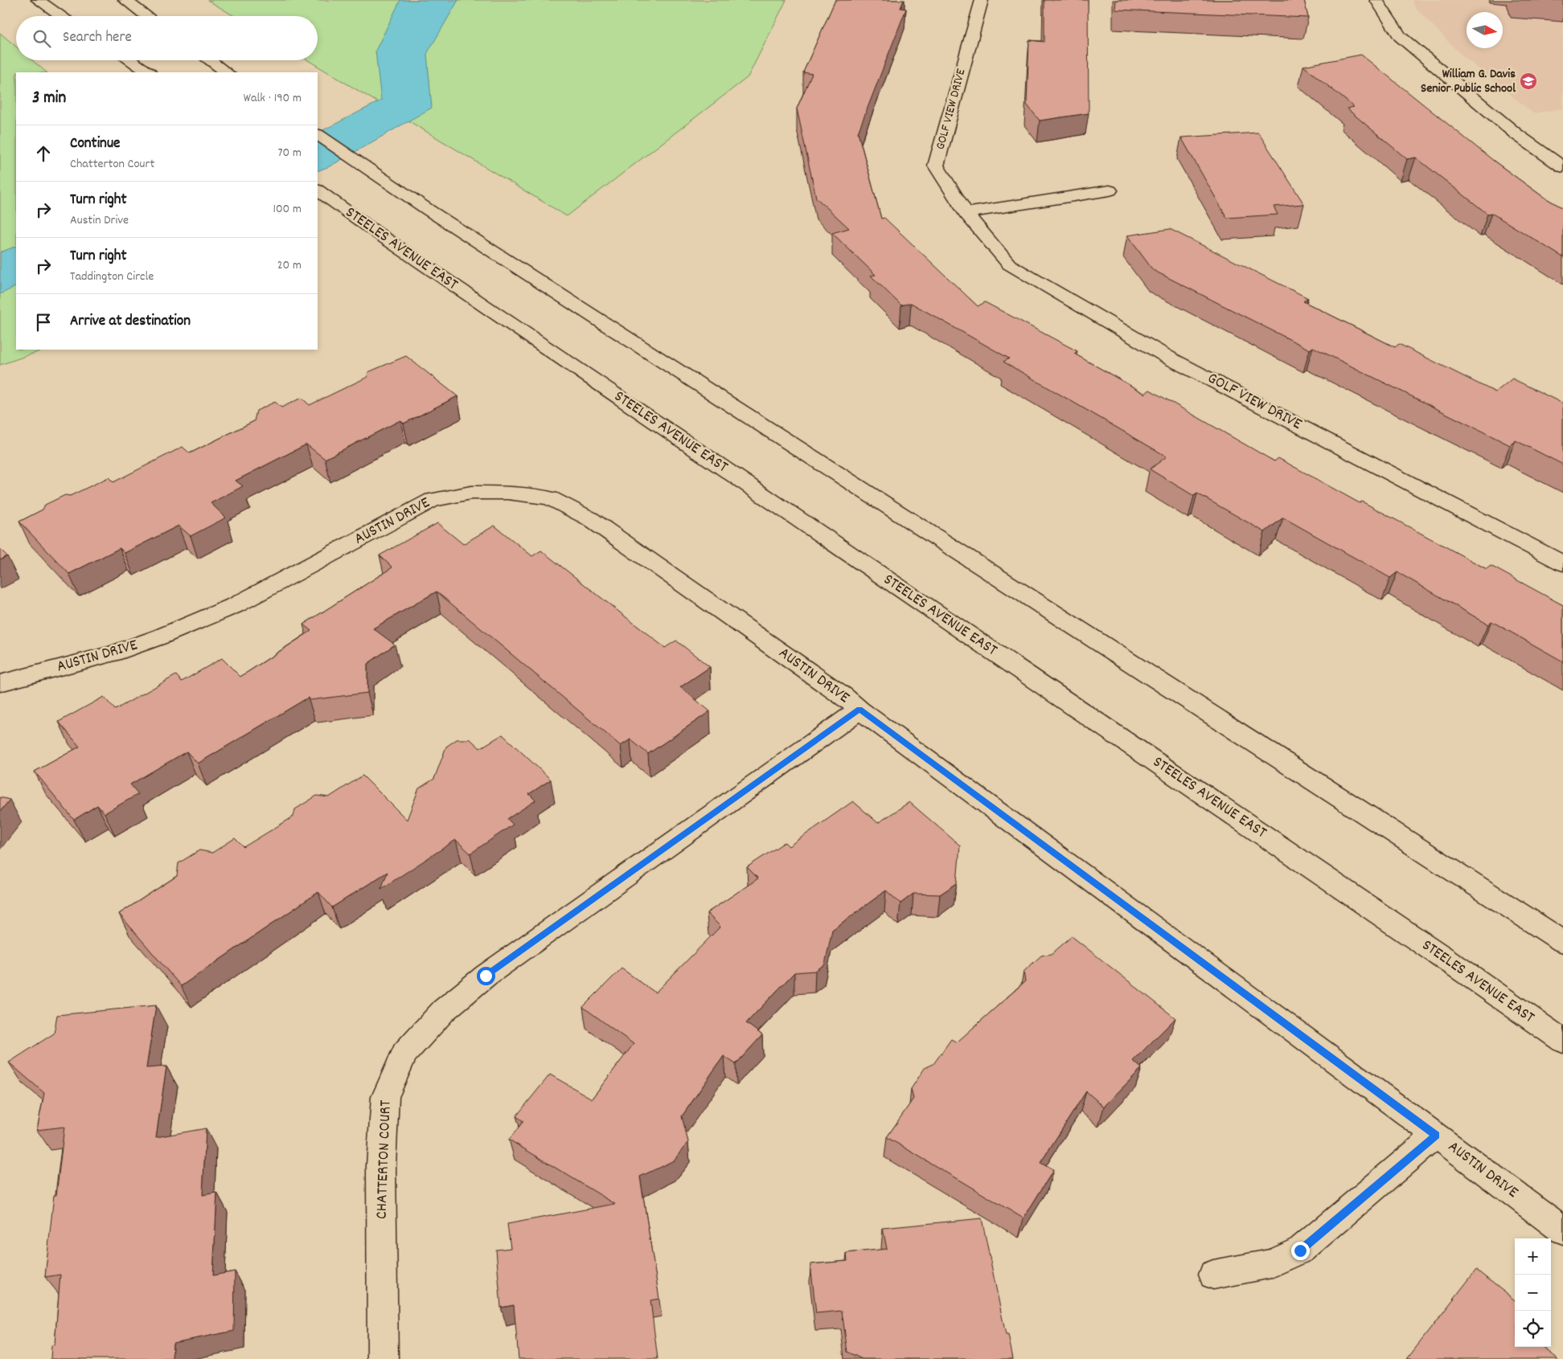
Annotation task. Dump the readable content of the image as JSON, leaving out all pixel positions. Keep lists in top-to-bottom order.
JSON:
{
  "streets": {
    "street": [
      "GOLF VIEW DRIVE",
      "STEELES AVENUE EAST",
      "AUSTIN DRIVE",
      "CHATTERTON COURT"
    ]
  },
  "crossings": [
    ["AUSTIN DRIVE", "CHATTERTON COURT"]
  ],
  "places": {
    "school or university": ["William G. Davis Senior Public School"]
  },
  "north": "right",
  "page": {
    "search": "Search here",
    "heading": ["3 min", "Walk · 190 m"],
    "list": [
      ["Continue", "Chatterton Court", "70 m"],
      ["Turn right", "Austin Drive", "100 m"],
      ["Turn right", "Taddington Circle", "20 m"],
      "Arrive at destination"
    ],
    "map_buttons": ["+", "−"]
  }
}
